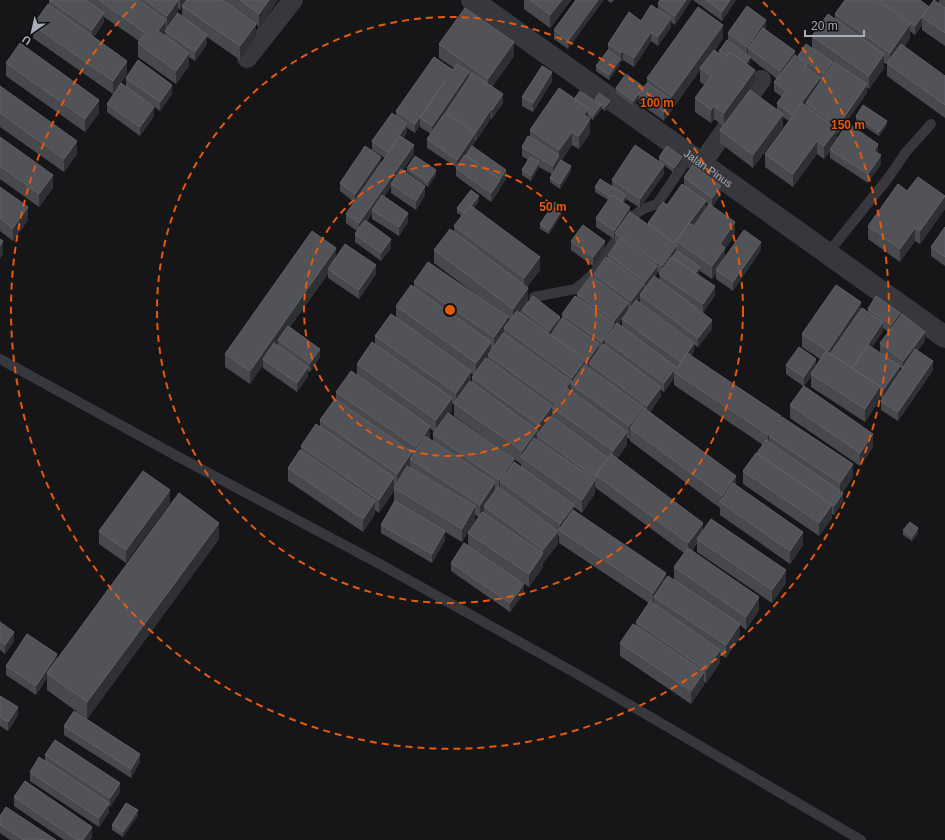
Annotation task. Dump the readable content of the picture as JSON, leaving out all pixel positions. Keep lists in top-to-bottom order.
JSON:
{
  "streets": {
    "street": ["Jalan Pinus"]
  },
  "scale_bar": "20 m",
  "north": "bottom left",
  "rings": ["100 m", "150 m", "50 m"]
}
